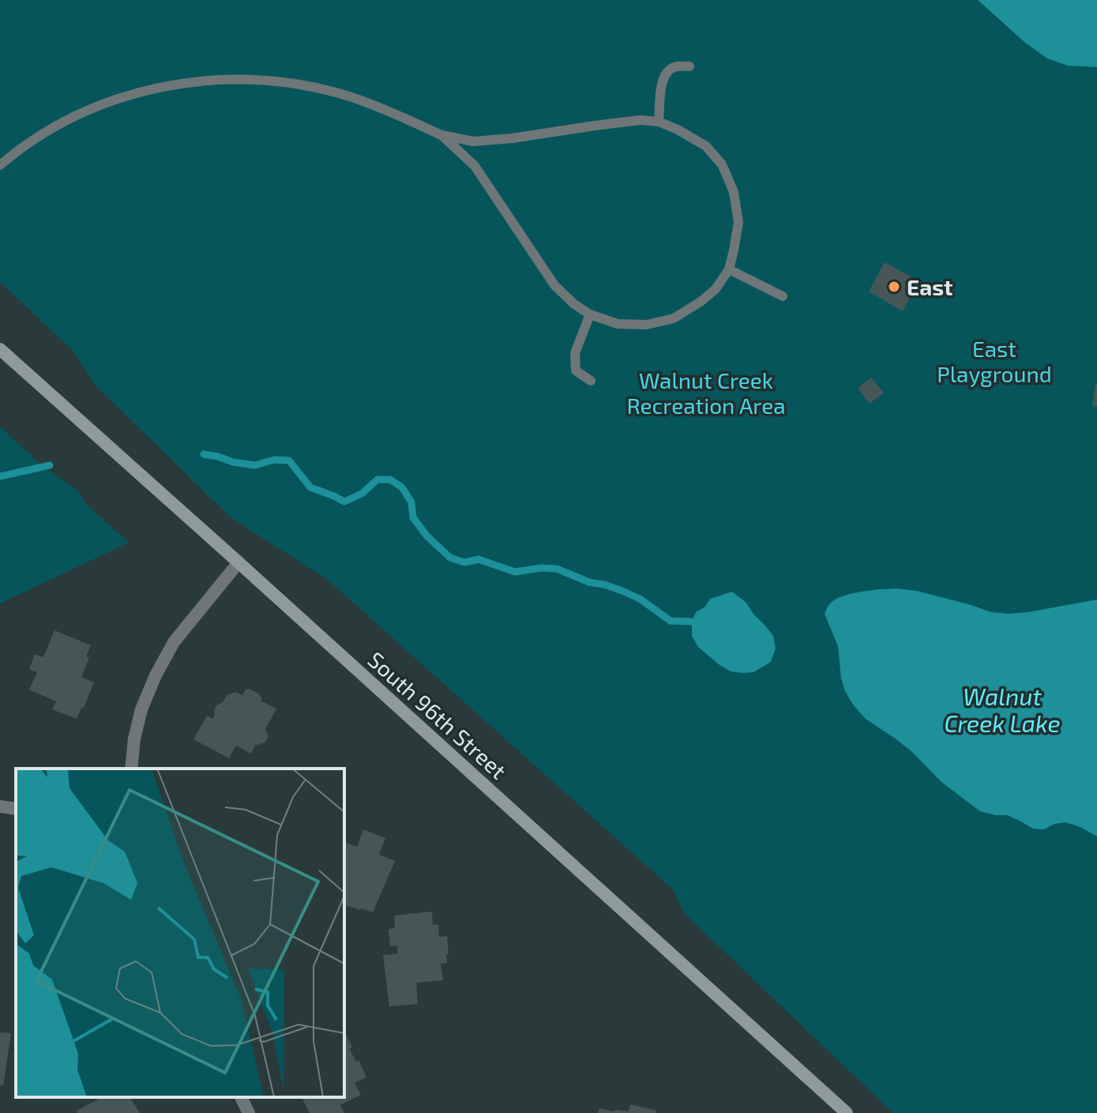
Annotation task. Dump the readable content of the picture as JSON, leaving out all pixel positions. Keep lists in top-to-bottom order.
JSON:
{
  "streets": {
    "main road": ["South 96th Street"]
  },
  "water": ["Walnut Creek Lake"],
  "parks": ["East Playground", "Walnut Creek Recreation Area"],
  "places": ["East"]
}
